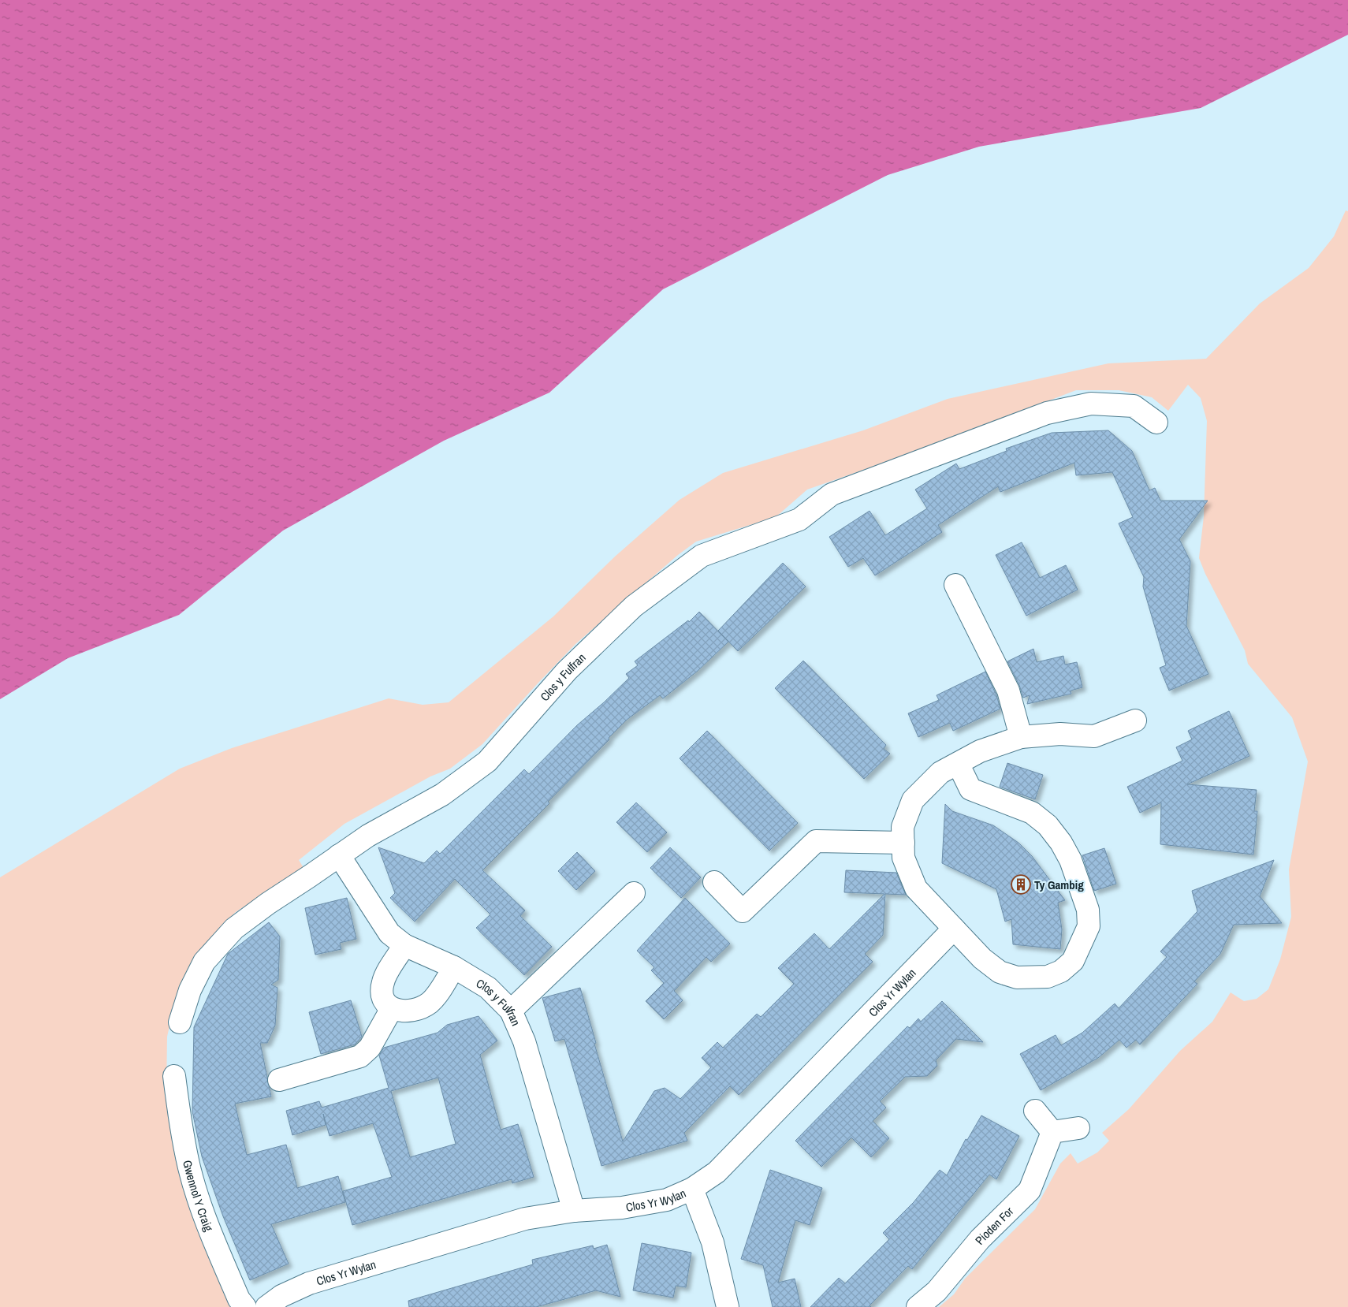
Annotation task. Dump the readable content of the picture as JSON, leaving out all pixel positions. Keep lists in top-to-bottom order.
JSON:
{
  "streets": {
    "street": [
      "Clos y Fulfran",
      "Clos Yr Wylan",
      "Gwennol Y Craig",
      "Pioden For"
    ]
  },
  "crossings": [
    ["Clos y Fulfran", "Clos Yr Wylan"]
  ],
  "places": {
    "building": ["Ty Gambig"]
  }
}
